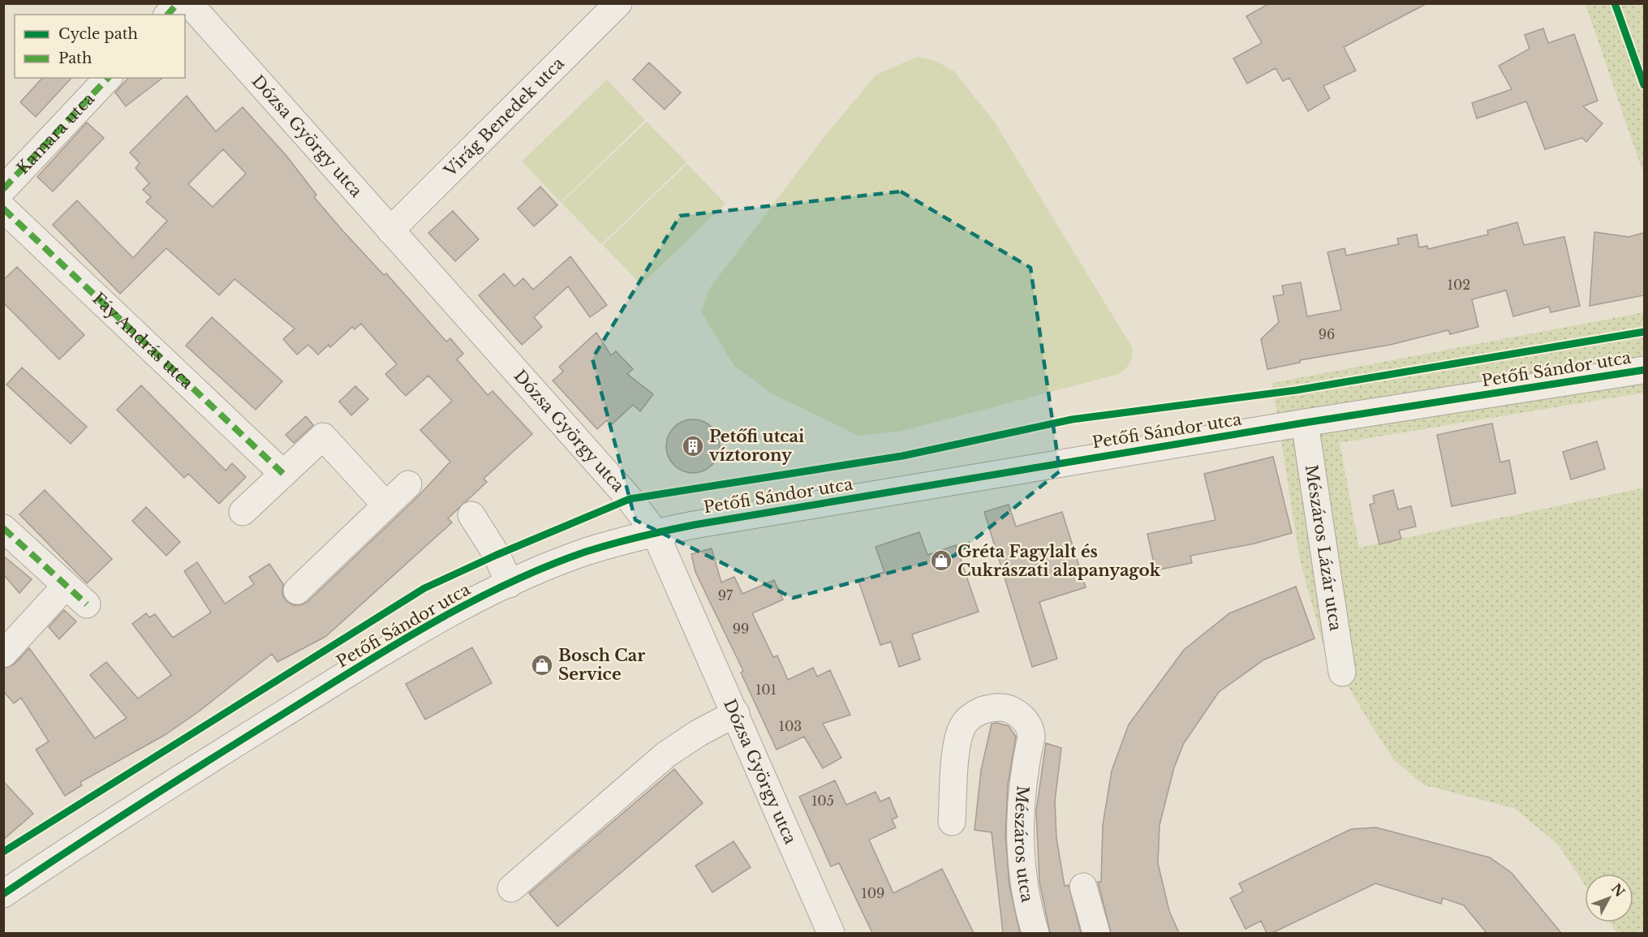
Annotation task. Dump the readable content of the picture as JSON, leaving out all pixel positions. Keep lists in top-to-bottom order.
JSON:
{
  "streets": {
    "street": [
      "Virág Benedek utca",
      "Kamara utca",
      "Dózsa György utca",
      "Fáy András utca",
      "Petőfi Sándor utca",
      "Mészáros Lázár utca",
      "Mészáros utca"
    ]
  },
  "crossings": [
    ["Virág Benedek utca", "Dózsa György utca"],
    ["Kamara utca", "Fáy András utca"],
    ["Dózsa György utca", "Petőfi Sándor utca"],
    ["Petőfi Sándor utca", "Mészáros Lázár utca"]
  ],
  "places": {
    "building": ["Petőfi utcai víztorony"],
    "shop": ["Gréta Fagylalt és Cukrászati alapanyagok", "Bosch Car Service"]
  },
  "house_numbers": [
    "102",
    "96",
    "97",
    "99",
    "101",
    "103",
    "105",
    "109"
  ],
  "legend": ["Cycle path", "Path"],
  "north": "top right"
}
